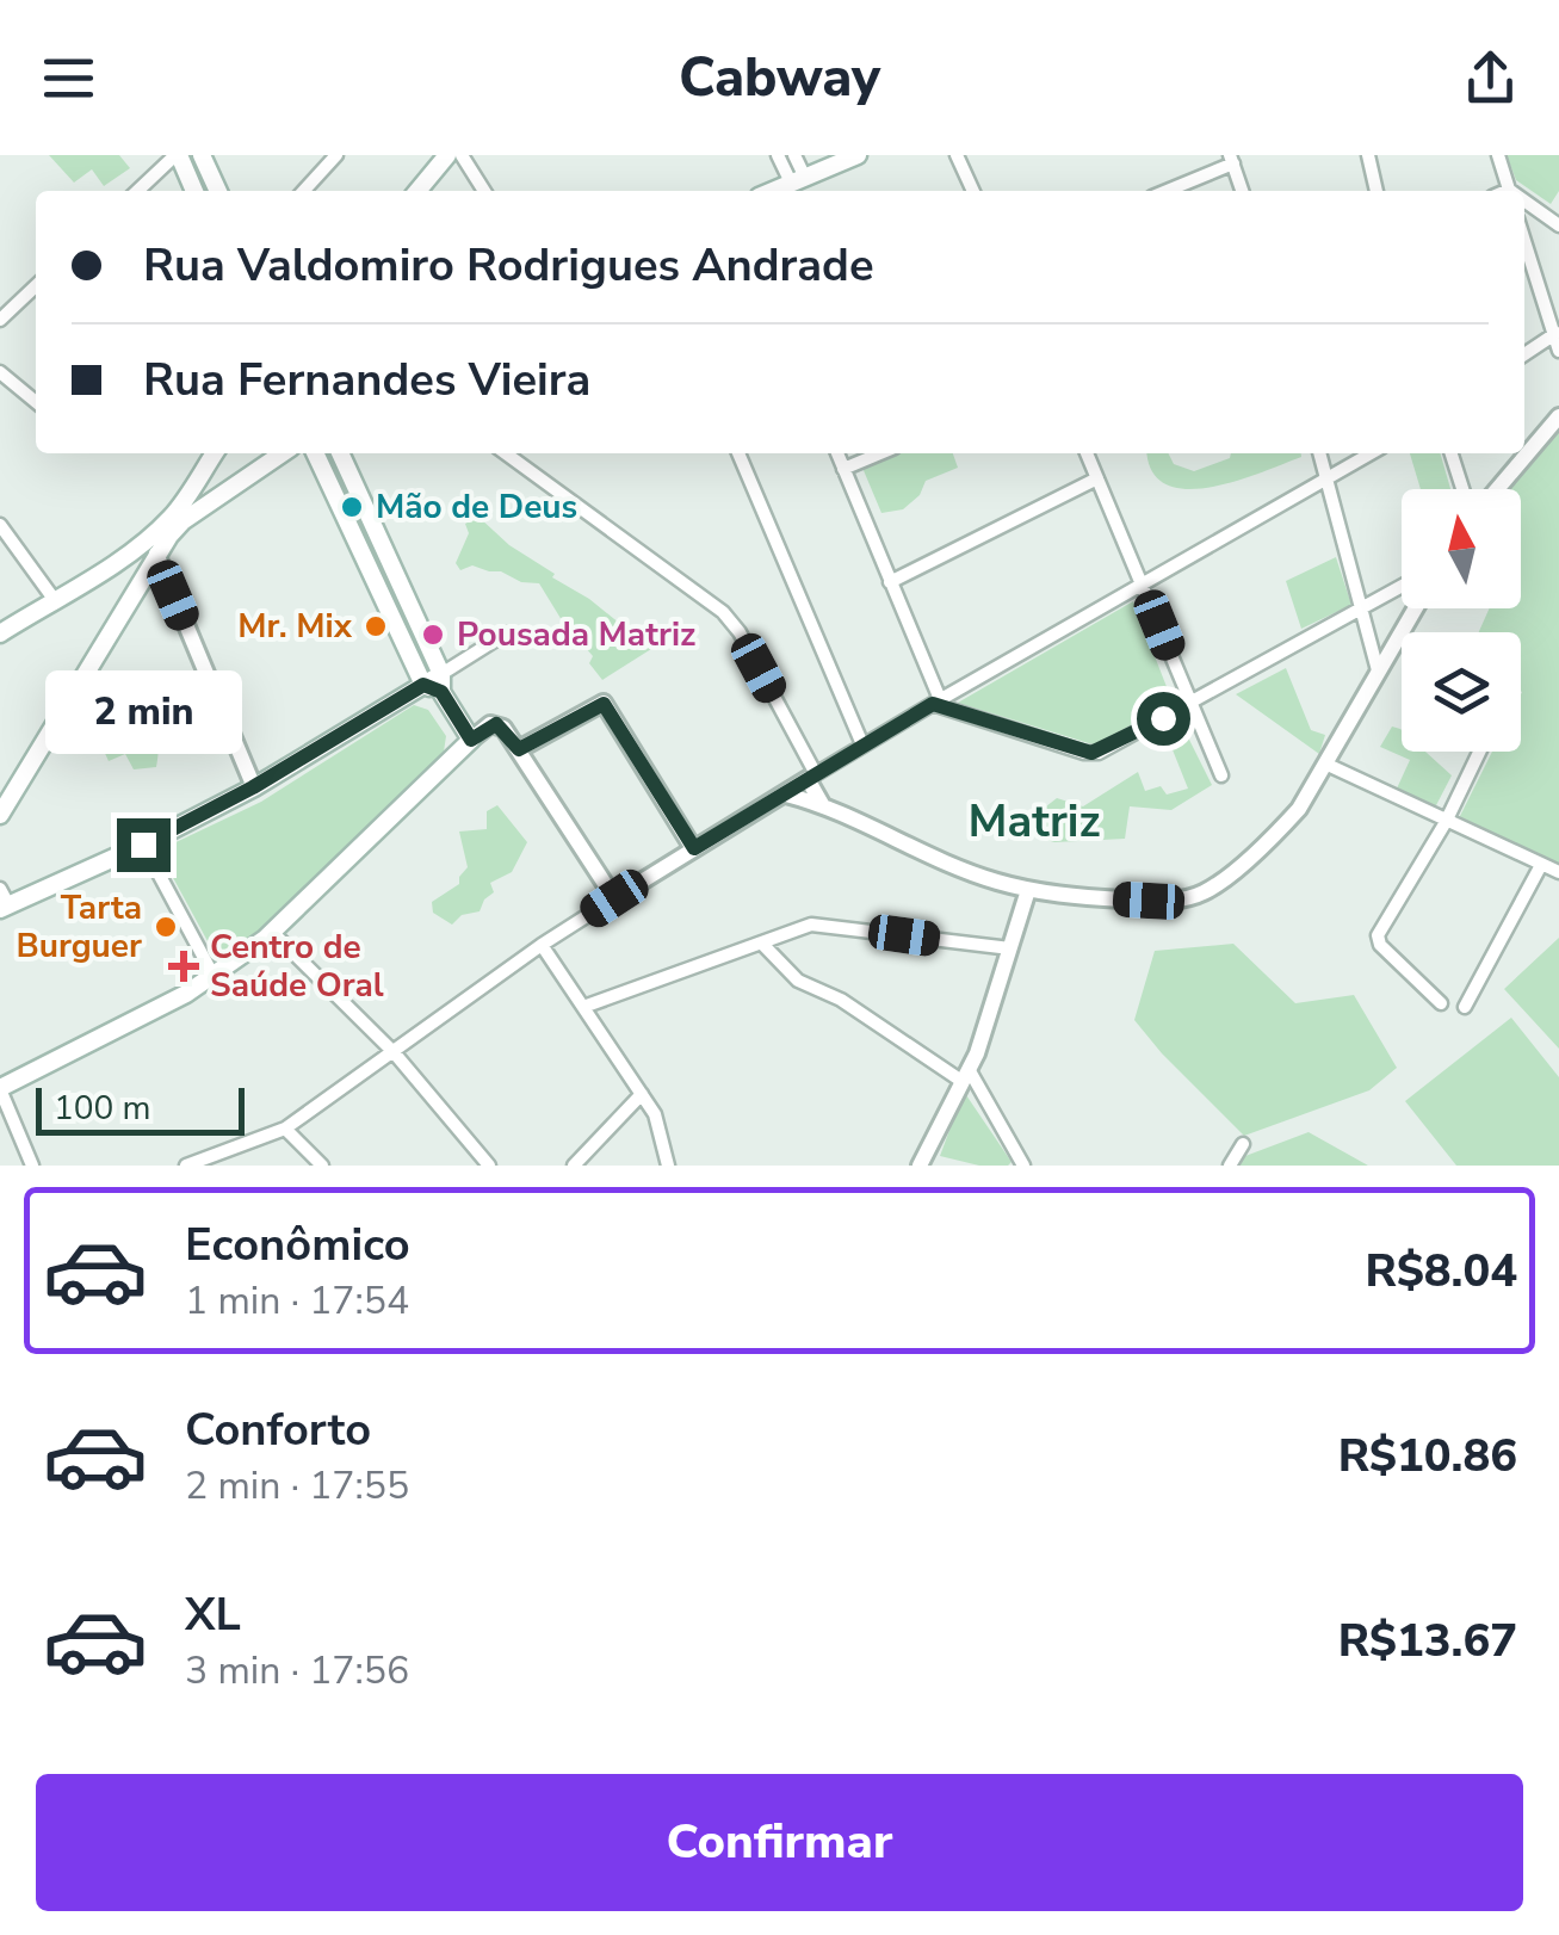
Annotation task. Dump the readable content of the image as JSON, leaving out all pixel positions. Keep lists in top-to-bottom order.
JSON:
{
  "districts": ["Matriz"],
  "places": {
    "other": [
      "Mão de Deus",
      "Mr. Mix",
      "Pousada Matriz",
      "Tarta Burguer"
    ],
    "health": ["Centro de Saúde Oral"]
  },
  "scale_bar": "100 m",
  "north": "top",
  "page": {
    "header": "Cabway",
    "banner": ["Rua Valdomiro Rodrigues Andrade", "Rua Fernandes Vieira"],
    "bubble": "2 min",
    "scale": "100 m",
    "list": [
      {
        "name": "Econômico",
        "note": "1 min · 17:54",
        "value": "R$8.04"
      },
      {
        "name": "Conforto",
        "note": "2 min · 17:55",
        "value": "R$10.86"
      },
      {
        "name": "XL",
        "note": "3 min · 17:56",
        "value": "R$13.67"
      }
    ],
    "buttons": "Confirmar"
  }
}
